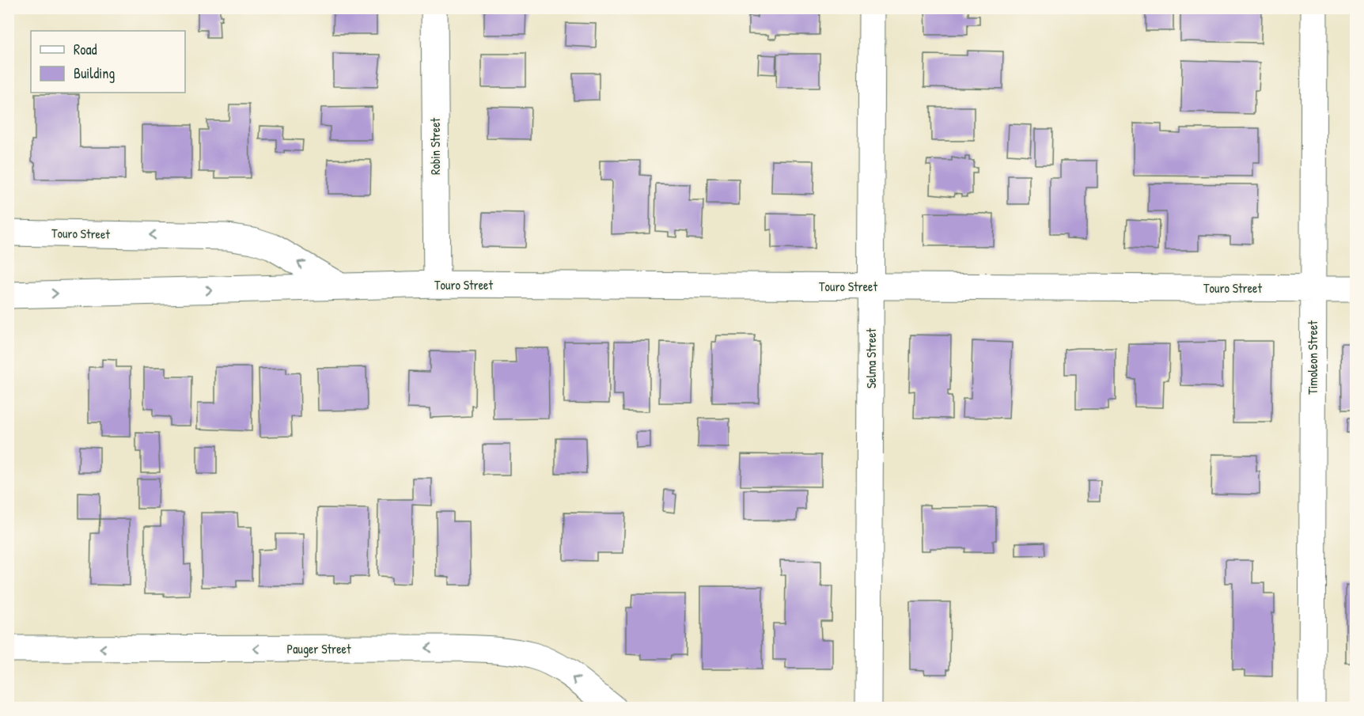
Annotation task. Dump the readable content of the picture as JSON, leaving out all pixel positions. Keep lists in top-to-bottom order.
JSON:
{
  "streets": {
    "street": [
      "Robin Street",
      "Touro Street",
      "Timoleon Street",
      "Selma Street",
      "Pauger Street"
    ]
  },
  "crossings": [
    ["Robin Street", "Touro Street"],
    ["Touro Street", "Timoleon Street"],
    ["Touro Street", "Selma Street"]
  ],
  "one_way": ["Pauger Street"],
  "legend": ["Road", "Building"]
}
